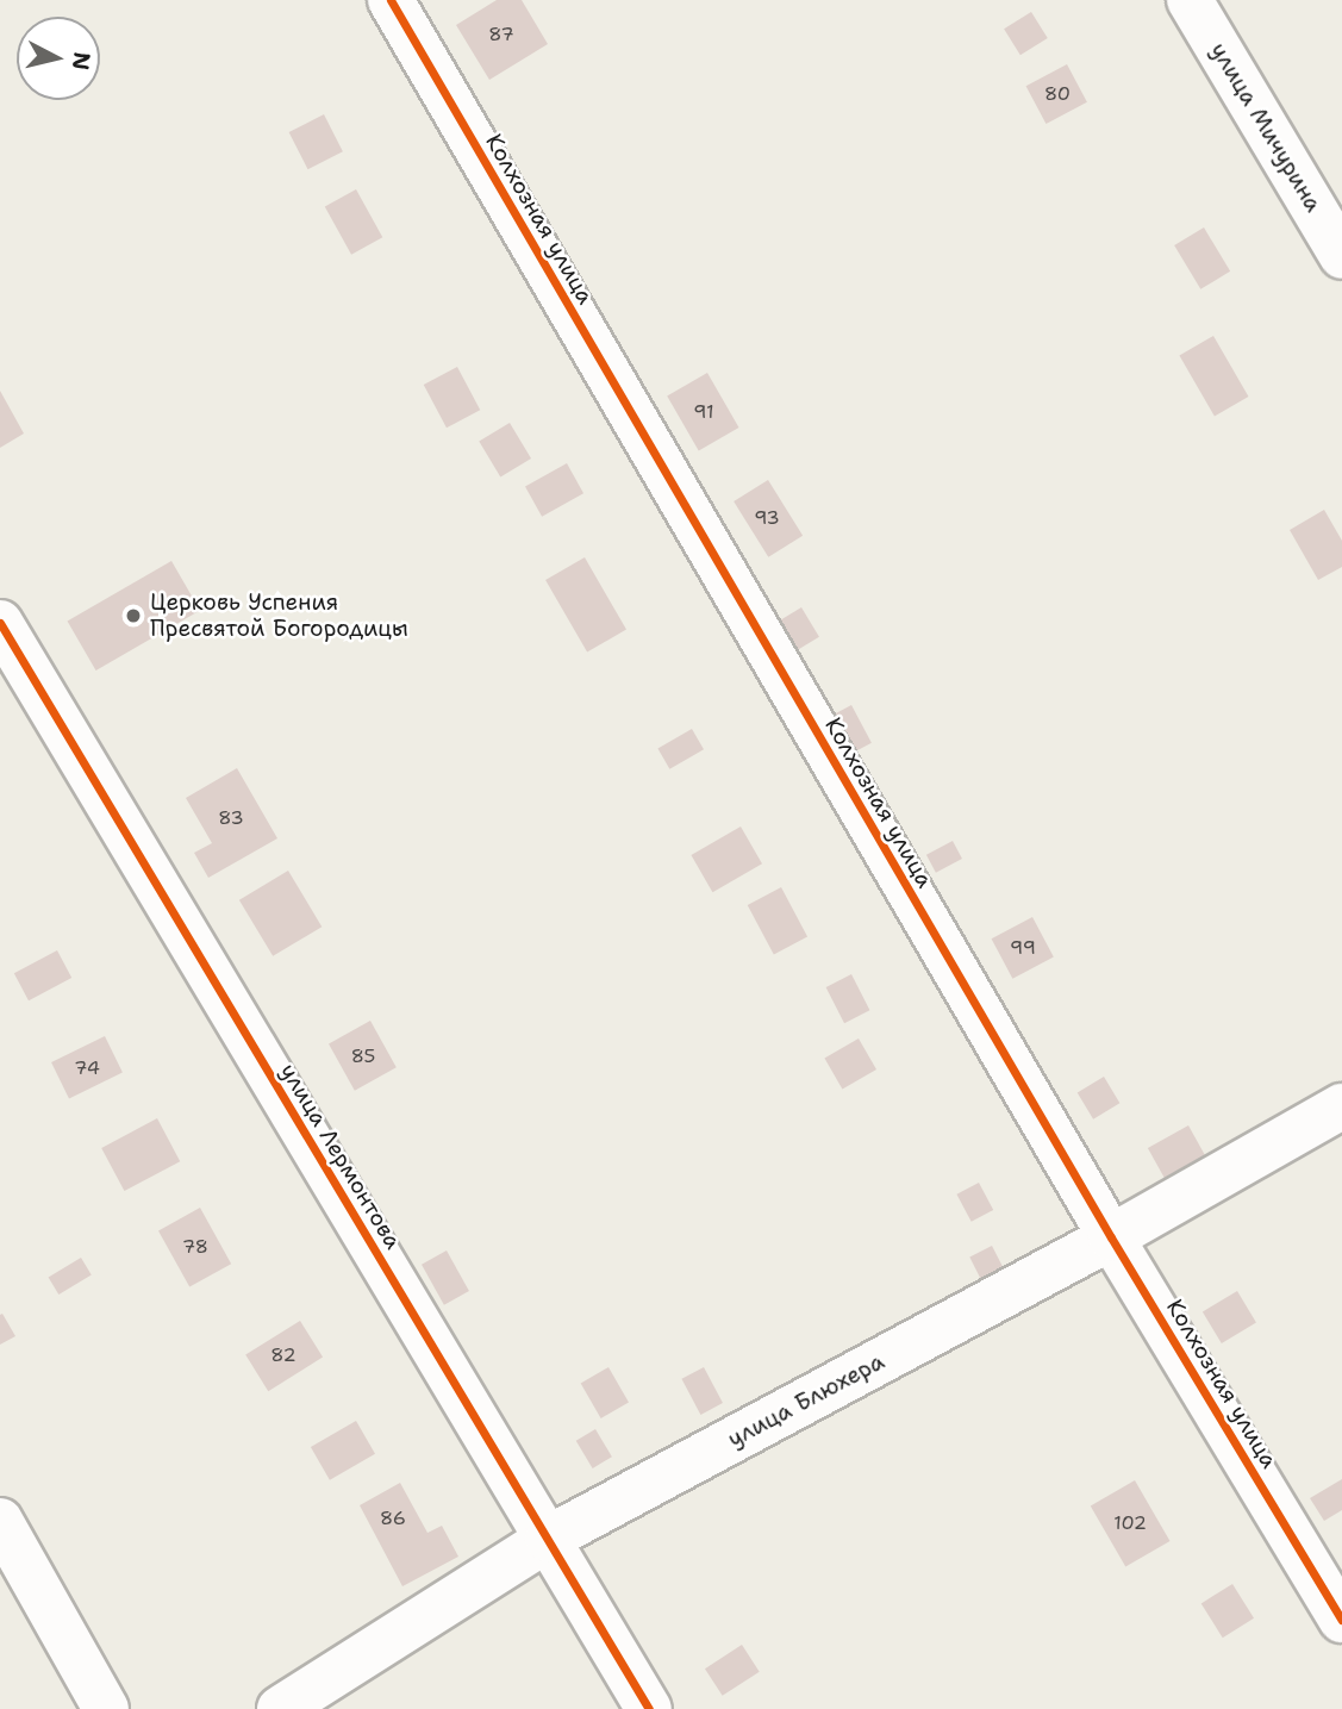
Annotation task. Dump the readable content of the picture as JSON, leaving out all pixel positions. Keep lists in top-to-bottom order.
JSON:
{
  "streets": {
    "street": [
      "улица Мичурина",
      "Колхозная улица",
      "улица Лермонтова",
      "улица Блюхера"
    ]
  },
  "crossings": [
    ["Колхозная улица", "улица Блюхера"],
    ["улица Лермонтова", "улица Блюхера"]
  ],
  "places": ["Церковь Успения Пресвятой Богородицы"],
  "house_numbers": [
    "87",
    "80",
    "91",
    "93",
    "83",
    "99",
    "85",
    "74",
    "78",
    "82",
    "86",
    "102"
  ],
  "north": "right"
}
